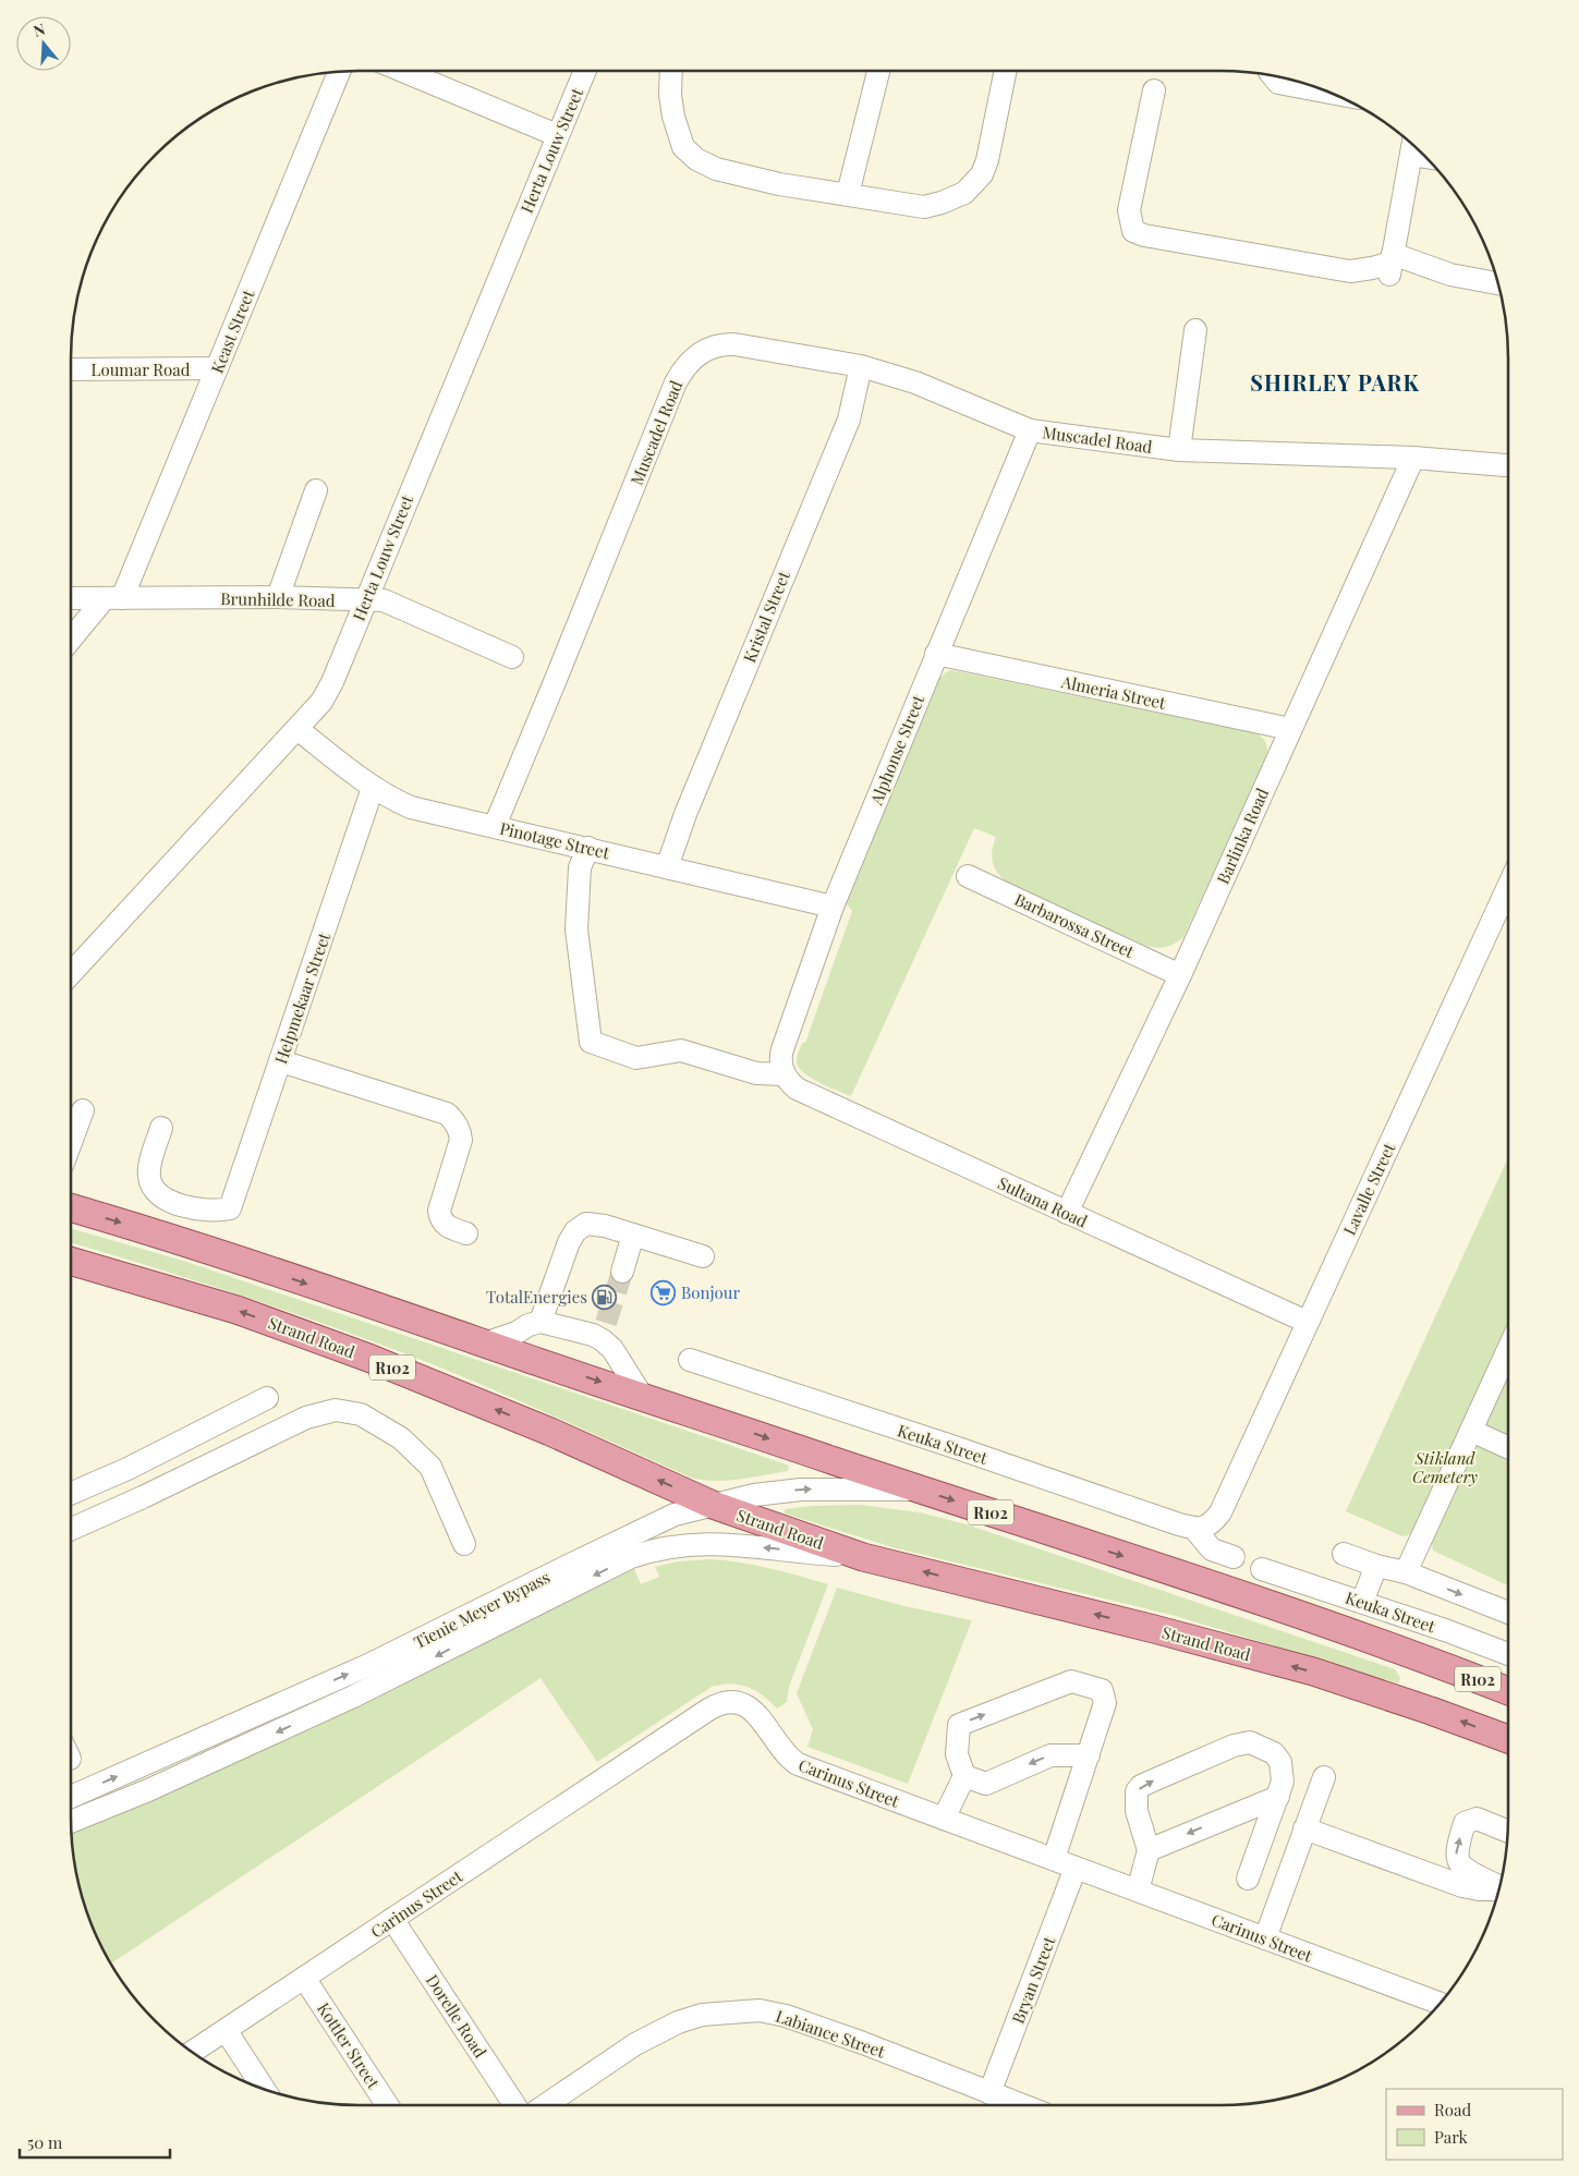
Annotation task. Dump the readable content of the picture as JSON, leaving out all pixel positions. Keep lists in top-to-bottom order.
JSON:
{
  "streets": {
    "main road": ["Strand Road", "R102"],
    "street": [
      "Herta Louw Street",
      "Keast Street",
      "Loumar Road",
      "Muscadel Road",
      "Brunhilde Road",
      "Kristal Street",
      "Almeria Street",
      "Alphonse Street",
      "Barlinka Road",
      "Pinotage Street",
      "Barbarossa Street",
      "Helpmekaar Street",
      "Lavalle Street",
      "Sultana Road",
      "Keuka Street",
      "Tienie Meyer Bypass",
      "Carinus Street",
      "Bryan Street",
      "Dorelle Road",
      "Labiance Street",
      "Kottler Street"
    ]
  },
  "crossings": [
    ["Herta Louw Street", "Brunhilde Road"],
    ["Herta Louw Street", "Pinotage Street"],
    ["Keast Street", "Loumar Road"],
    ["Keast Street", "Brunhilde Road"],
    ["Muscadel Road", "Kristal Street"],
    ["Muscadel Road", "Alphonse Street"],
    ["Muscadel Road", "Barlinka Road"],
    ["Muscadel Road", "Pinotage Street"],
    ["Kristal Street", "Pinotage Street"],
    ["Almeria Street", "Alphonse Street"],
    ["Almeria Street", "Barlinka Road"],
    ["Alphonse Street", "Pinotage Street"],
    ["Alphonse Street", "Sultana Road"],
    ["Barlinka Road", "Barbarossa Street"],
    ["Barlinka Road", "Sultana Road"],
    ["Pinotage Street", "Helpmekaar Street"],
    ["Lavalle Street", "Sultana Road"],
    ["Lavalle Street", "Keuka Street"],
    ["Strand Road", "Tienie Meyer Bypass"],
    ["R102", "Tienie Meyer Bypass"],
    ["Carinus Street", "Bryan Street"],
    ["Carinus Street", "Dorelle Road"],
    ["Carinus Street", "Kottler Street"],
    ["Bryan Street", "Labiance Street"]
  ],
  "districts": ["SHIRLEY PARK"],
  "parks": ["Stikland Cemetery"],
  "places": {
    "supermarket": ["Bonjour"],
    "fuel station": ["TotalEnergies"]
  },
  "legend": ["Road", "Park"],
  "scale_bar": "50 m",
  "north": "top"
}
